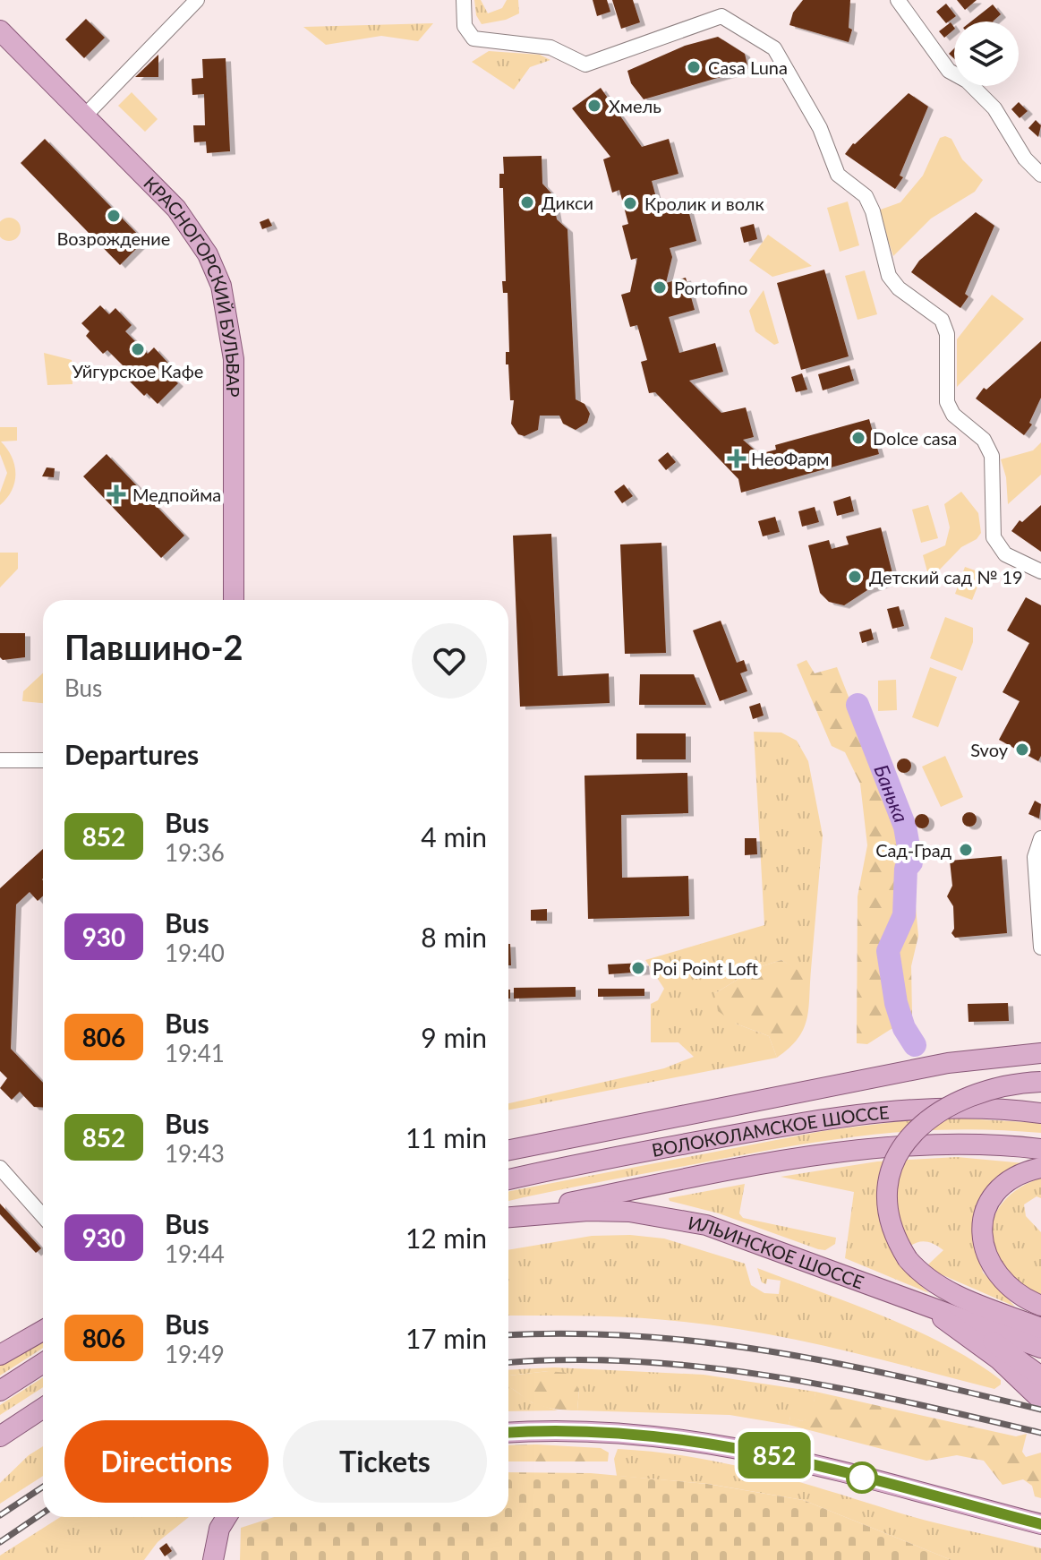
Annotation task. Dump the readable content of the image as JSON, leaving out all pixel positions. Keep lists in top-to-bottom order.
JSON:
{
  "streets": {
    "main road": ["КРАСНОГОРСКИЙ БУЛЬВАР", "ВОЛОКОЛАМСКОЕ ШОССЕ", "ИЛЬИНСКОЕ ШОССЕ"]
  },
  "water": ["Банька"],
  "places": {
    "other": [
      "Casa Luna",
      "Хмель",
      "Дикси",
      "Кролик и волк",
      "Возрождение",
      "Portofino",
      "Уйгурское Кафе",
      "Dolce casa",
      "Детский сад № 19",
      "Svoy",
      "Сад-Град",
      "Poi Point Loft"
    ],
    "health": ["НеоФарм", "Медпойма"]
  },
  "lines": ["bus line 852"],
  "page": {
    "on_map": "852",
    "heading": [
      ["Павшино-2", "Bus"],
      "Departures"
    ],
    "list": [
      {
        "mark": "852",
        "name": "Bus",
        "note": "19:36",
        "value": "4 min"
      },
      {
        "mark": "930",
        "name": "Bus",
        "note": "19:40",
        "value": "8 min"
      },
      {
        "mark": "806",
        "name": "Bus",
        "note": "19:41",
        "value": "9 min"
      },
      {
        "mark": "852",
        "name": "Bus",
        "note": "19:43",
        "value": "11 min"
      },
      {
        "mark": "930",
        "name": "Bus",
        "note": "19:44",
        "value": "12 min"
      },
      {
        "mark": "806",
        "name": "Bus",
        "note": "19:49",
        "value": "17 min"
      }
    ],
    "buttons": ["Directions", "Tickets"]
  }
}
